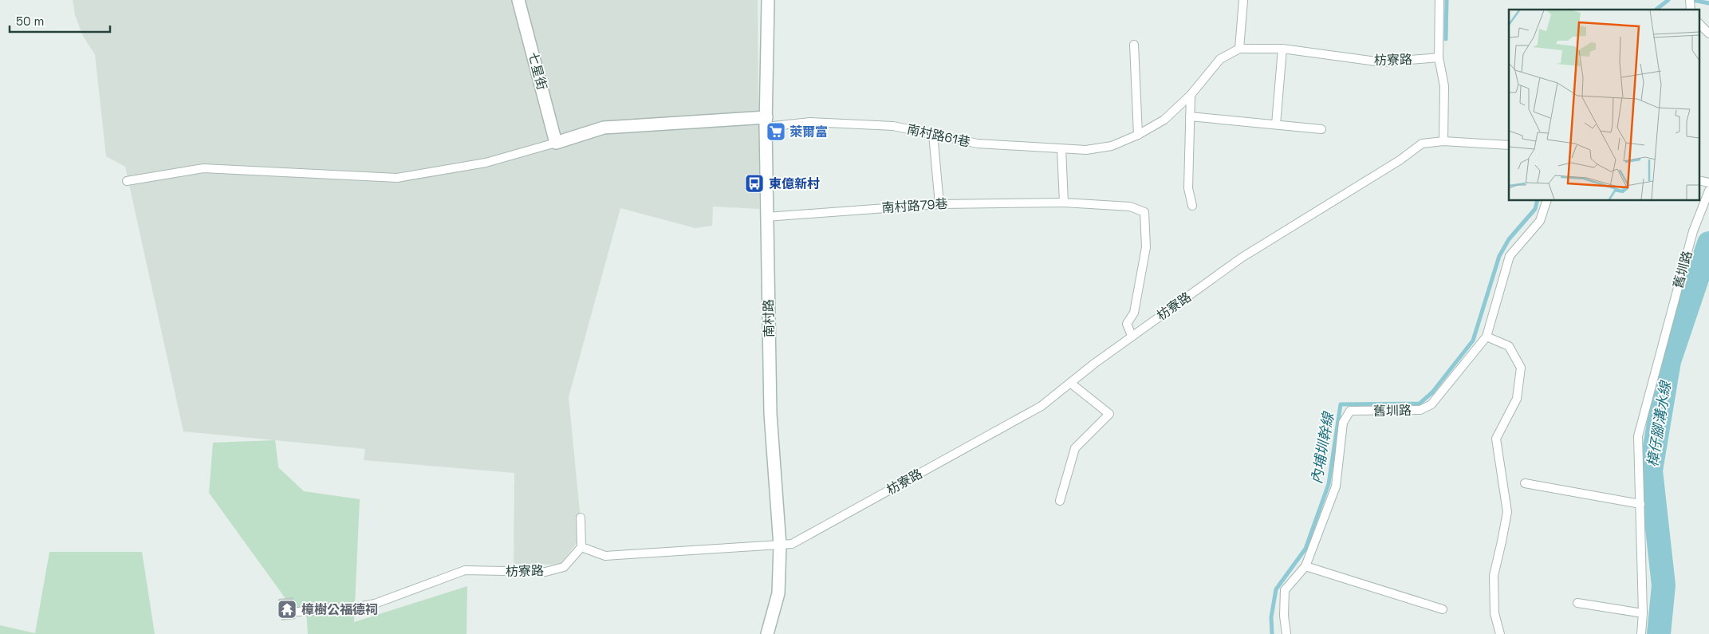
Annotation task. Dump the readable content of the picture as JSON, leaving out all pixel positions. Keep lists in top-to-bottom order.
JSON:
{
  "streets": {
    "street": ["七星街", "南村路"],
    "lane": [
      "枋寮路",
      "南村路61巷",
      "南村路79巷",
      "舊圳路"
    ]
  },
  "crossings": [
    ["枋寮路", "南村路61巷"],
    ["枋寮路", "南村路79巷"],
    ["枋寮路", "南村路"],
    ["南村路61巷", "南村路"],
    ["南村路79巷", "南村路"]
  ],
  "water": ["樟仔腳溝水線", "內埔圳幹線"],
  "places": {
    "supermarket": ["萊爾富"],
    "bus stop": ["東億新村"],
    "temple": ["樟樹公福德祠"]
  },
  "scale_bar": "50 m"
}
